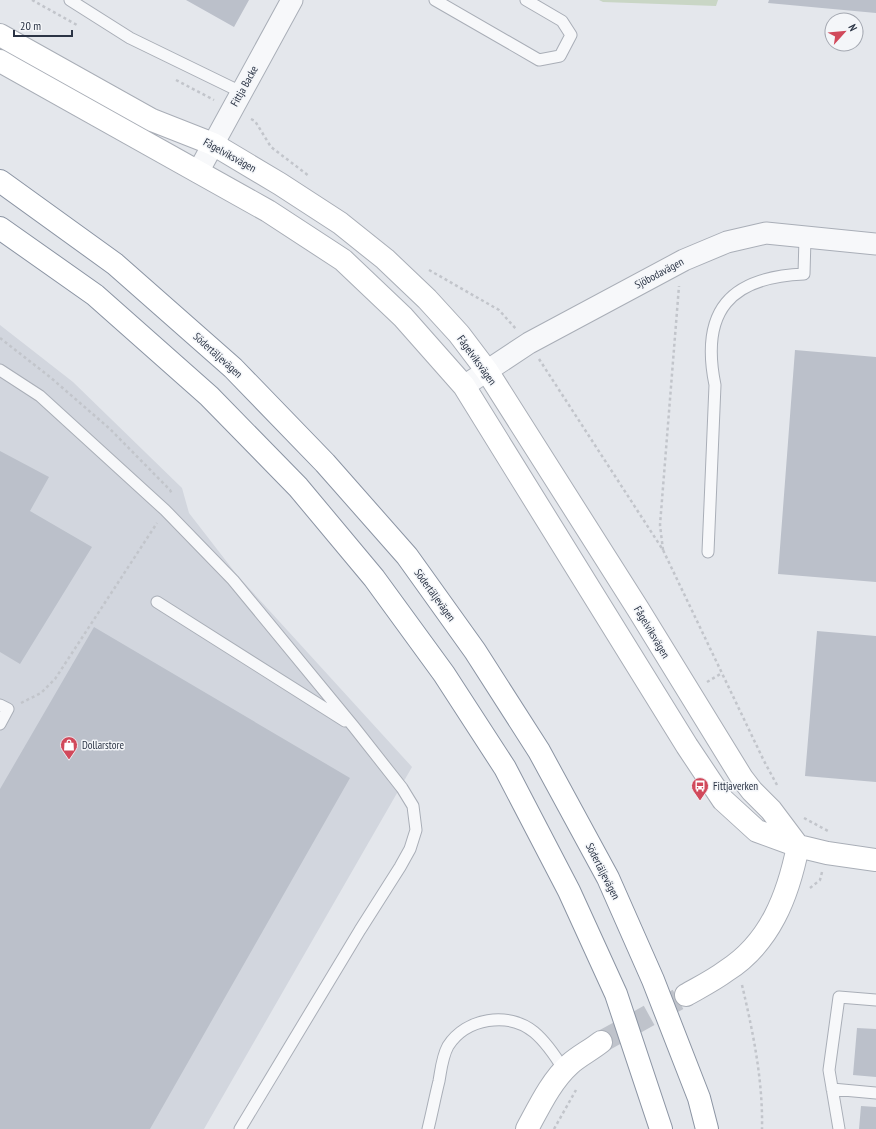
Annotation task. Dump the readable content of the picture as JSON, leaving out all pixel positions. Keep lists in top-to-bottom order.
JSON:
{
  "streets": {
    "main road": ["Fågelviksvägen", "Södertäljevägen"],
    "street": ["Fittja Backe", "Sjöbodavägen"]
  },
  "crossings": [
    ["Fittja Backe", "Fågelviksvägen"],
    ["Fågelviksvägen", "Sjöbodavägen"]
  ],
  "places": {
    "shop": ["Dollarstore"],
    "bus stop": ["Fittjaverken"]
  },
  "scale_bar": "20 m",
  "north": "top right"
}
